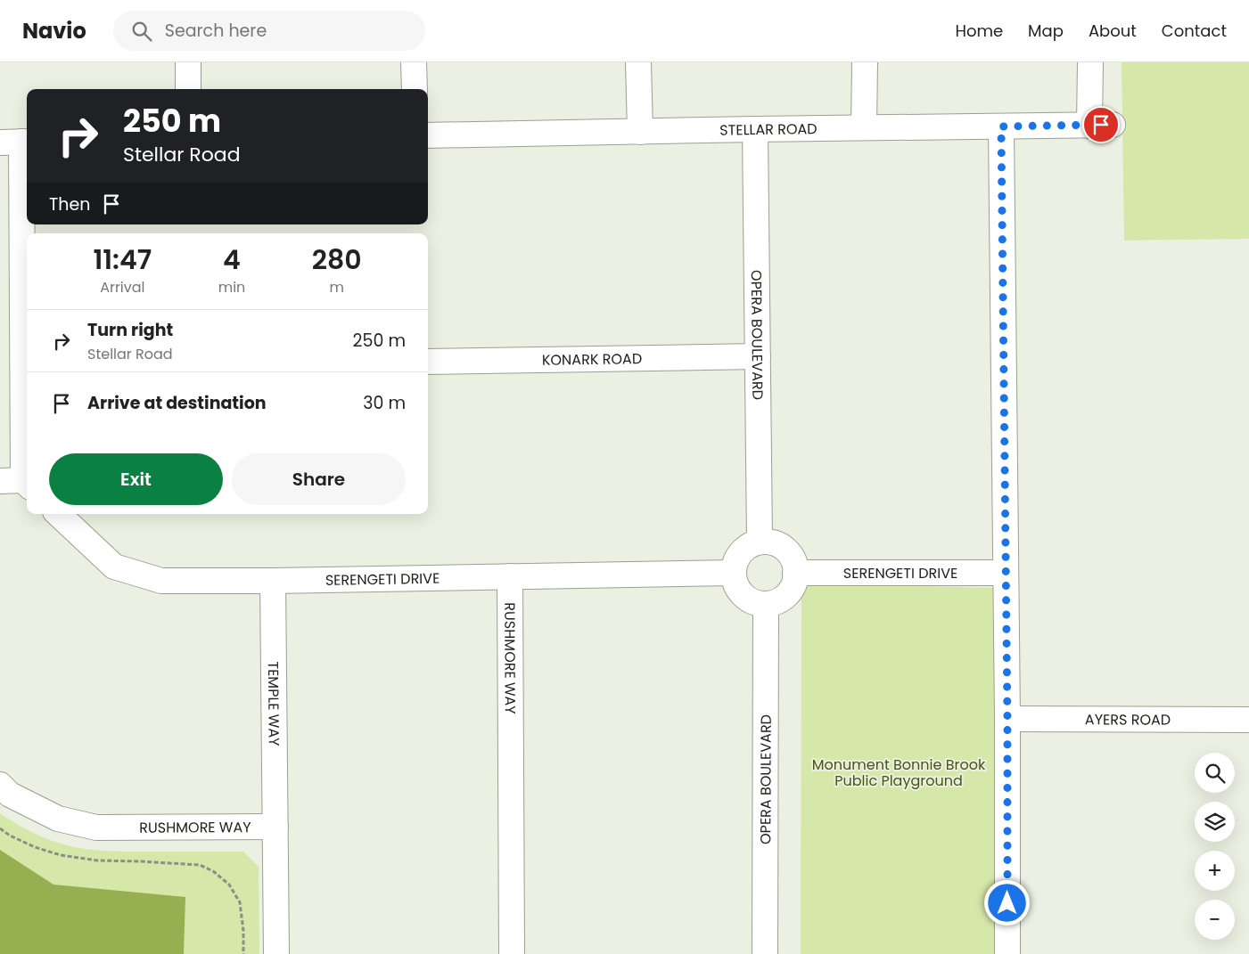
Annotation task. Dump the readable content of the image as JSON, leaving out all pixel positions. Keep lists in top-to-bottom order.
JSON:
{
  "streets": {
    "street": [
      "STELLAR ROAD",
      "OPERA BOULEVARD",
      "KONARK ROAD",
      "SERENGETI DRIVE",
      "RUSHMORE WAY",
      "TEMPLE WAY",
      "AYERS ROAD"
    ]
  },
  "crossings": [
    ["STELLAR ROAD", "OPERA BOULEVARD"],
    ["OPERA BOULEVARD", "KONARK ROAD"],
    ["OPERA BOULEVARD", "SERENGETI DRIVE"],
    ["SERENGETI DRIVE", "RUSHMORE WAY"],
    ["SERENGETI DRIVE", "TEMPLE WAY"],
    ["RUSHMORE WAY", "TEMPLE WAY"]
  ],
  "parks": ["Monument Bonnie Brook Public Playground"],
  "page": {
    "header": "Navio",
    "search": "Search here",
    "nav": [
      "Home",
      "Map",
      "About",
      "Contact"
    ],
    "turn": ["250 m", "Stellar Road"],
    "then": "Then",
    "eta": [
      "11:47",
      "Arrival",
      "4",
      "min",
      "280",
      "m"
    ],
    "list": [
      {
        "name": "Turn right",
        "note": "Stellar Road",
        "value": "250 m"
      },
      {
        "name": "Arrive at destination",
        "value": "30 m"
      }
    ],
    "buttons": ["Exit", "Share"],
    "map_buttons": ["+", "−"]
  }
}
